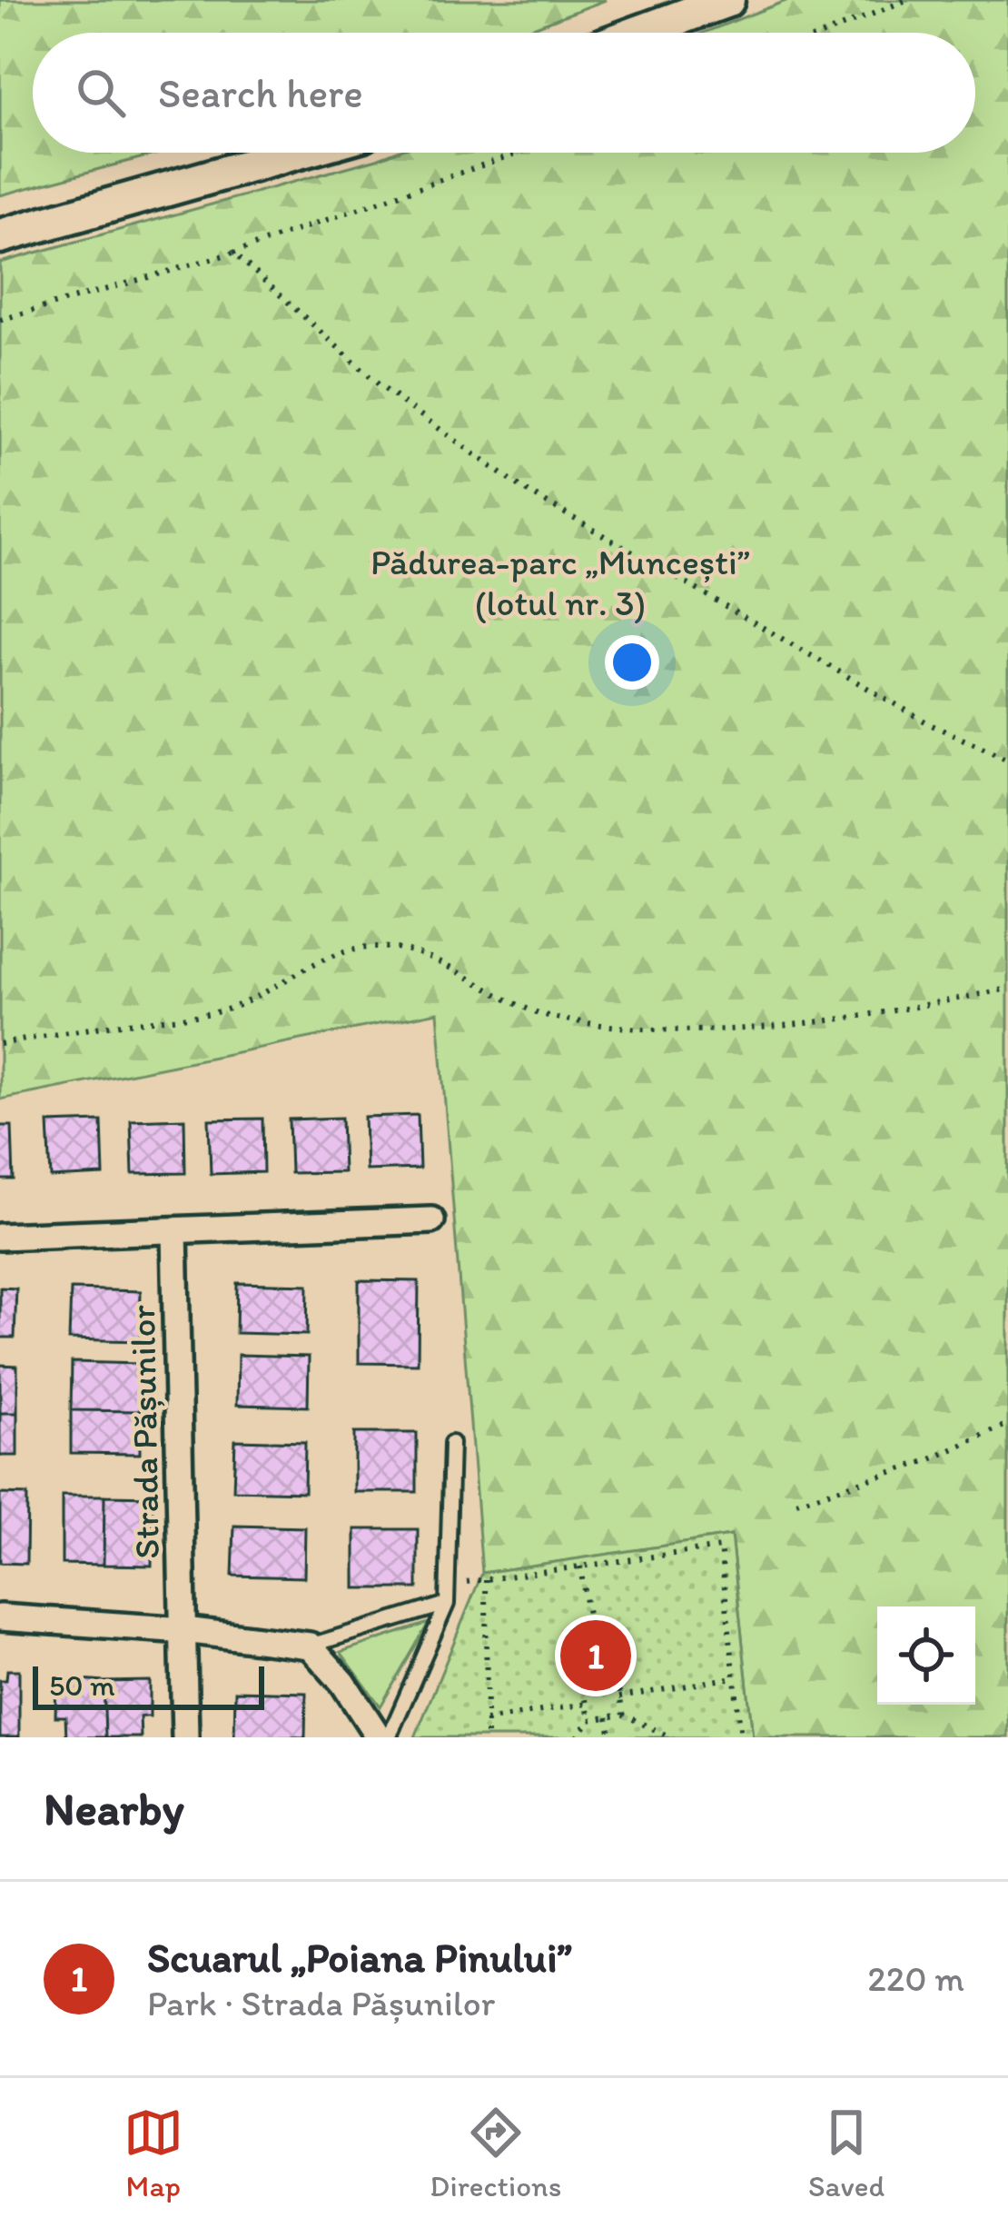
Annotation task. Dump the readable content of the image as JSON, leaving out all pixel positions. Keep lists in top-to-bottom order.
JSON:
{
  "streets": {
    "street": ["Strada Pășunilor"]
  },
  "parks": ["Pădurea-parc „Muncești” (lotul nr. 3)"],
  "scale_bar": "50 m",
  "page": {
    "search": "Search here",
    "pins": "1",
    "scale": "50 m",
    "heading": "Nearby",
    "list": [
      {
        "mark": "1",
        "name": "Scuarul „Poiana Pinului”",
        "note": "Park · Strada Pășunilor",
        "value": "220 m"
      }
    ],
    "nav": ["Map", "Directions", "Saved"]
  }
}
